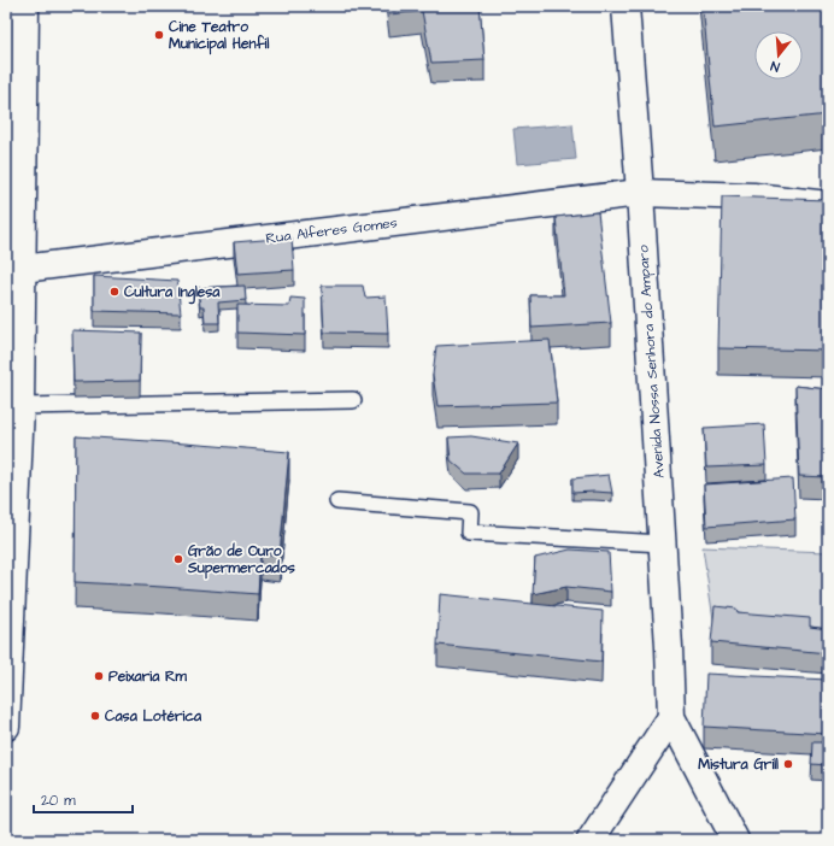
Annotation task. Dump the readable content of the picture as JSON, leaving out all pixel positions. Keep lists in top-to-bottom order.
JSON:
{
  "streets": {
    "main road": ["Rua Alferes Gomes", "Avenida Nossa Senhora do Amparo"]
  },
  "crossings": [
    ["Rua Alferes Gomes", "Avenida Nossa Senhora do Amparo"]
  ],
  "places": [
    "Cine Teatro Municipal Henfil",
    "Cultura Inglesa",
    "Grão de Ouro Supermercados",
    "Peixaria Rm",
    "Casa Lotérica",
    "Mistura Grill"
  ],
  "scale_bar": "20 m",
  "north": "bottom"
}
